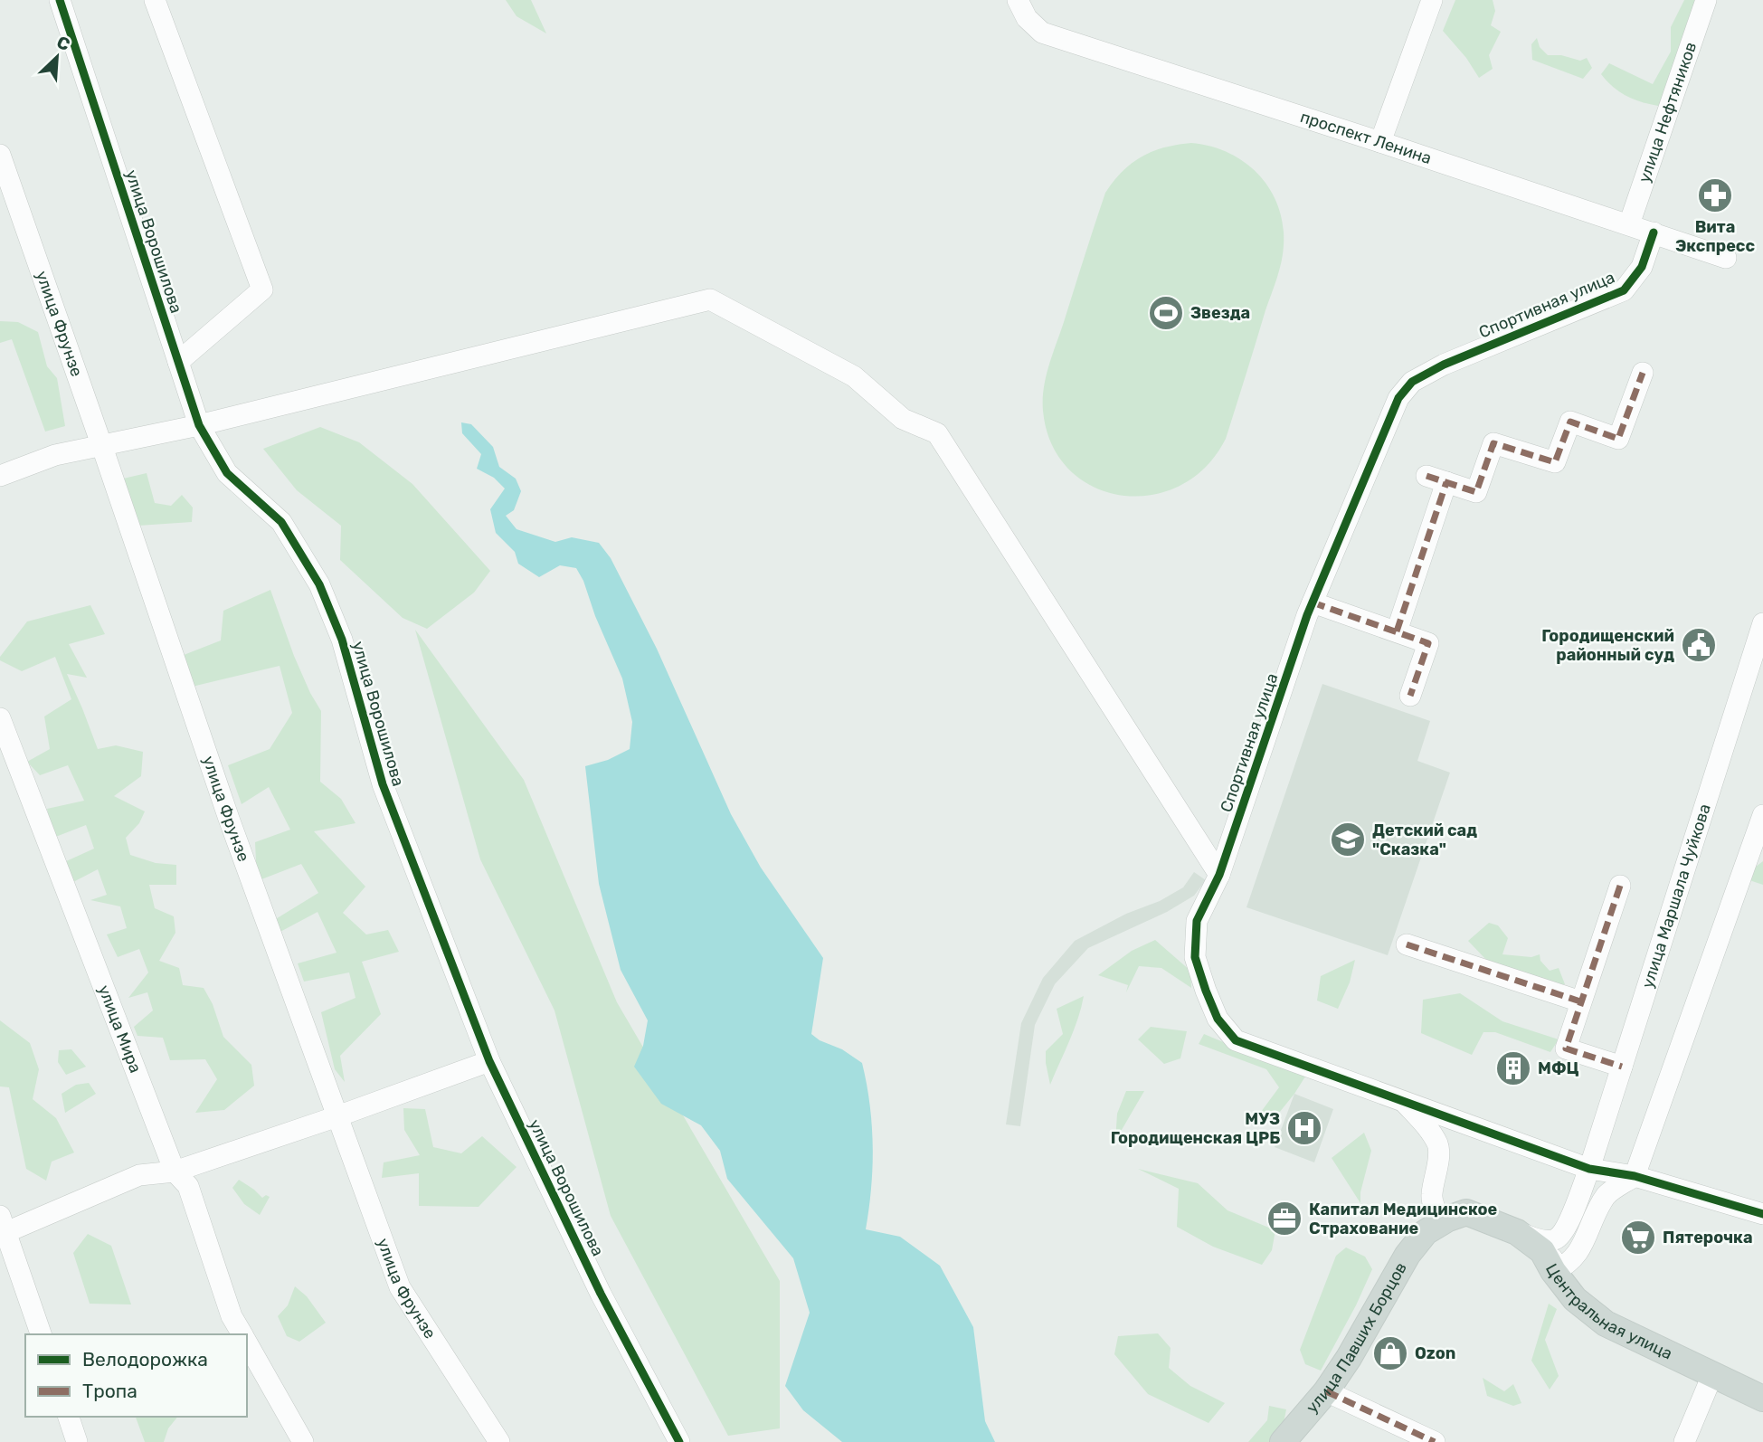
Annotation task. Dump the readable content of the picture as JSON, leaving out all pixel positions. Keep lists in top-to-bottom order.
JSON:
{
  "streets": {
    "main road": ["Центральная улица", "улица Павших Борцов"],
    "street": [
      "улица Нефтяников",
      "проспект Ленина",
      "улица Ворошилова",
      "Спортивная улица",
      "улица Фрунзе",
      "улица Маршала Чуйкова",
      "улица Мира"
    ]
  },
  "crossings": [
    ["улица Нефтяников", "проспект Ленина"],
    ["проспект Ленина", "Спортивная улица"],
    ["Спортивная улица", "улица Маршала Чуйкова"],
    ["Центральная улица", "улица Павших Борцов"]
  ],
  "places": {
    "pharmacy": ["Вита Экспресс"],
    "sports": ["Звезда"],
    "public building": ["Городищенский районный суд"],
    "school or university": ["Детский сад \"Сказка\""],
    "building": ["МФЦ"],
    "hospital": ["МУЗ Городищенская ЦРБ"],
    "office": ["Капитал Медицинское Страхование"],
    "supermarket": ["Пятерочка"],
    "shop": ["Ozon"]
  },
  "legend": ["Велодорожка", "Тропа"],
  "north": "top right"
}
